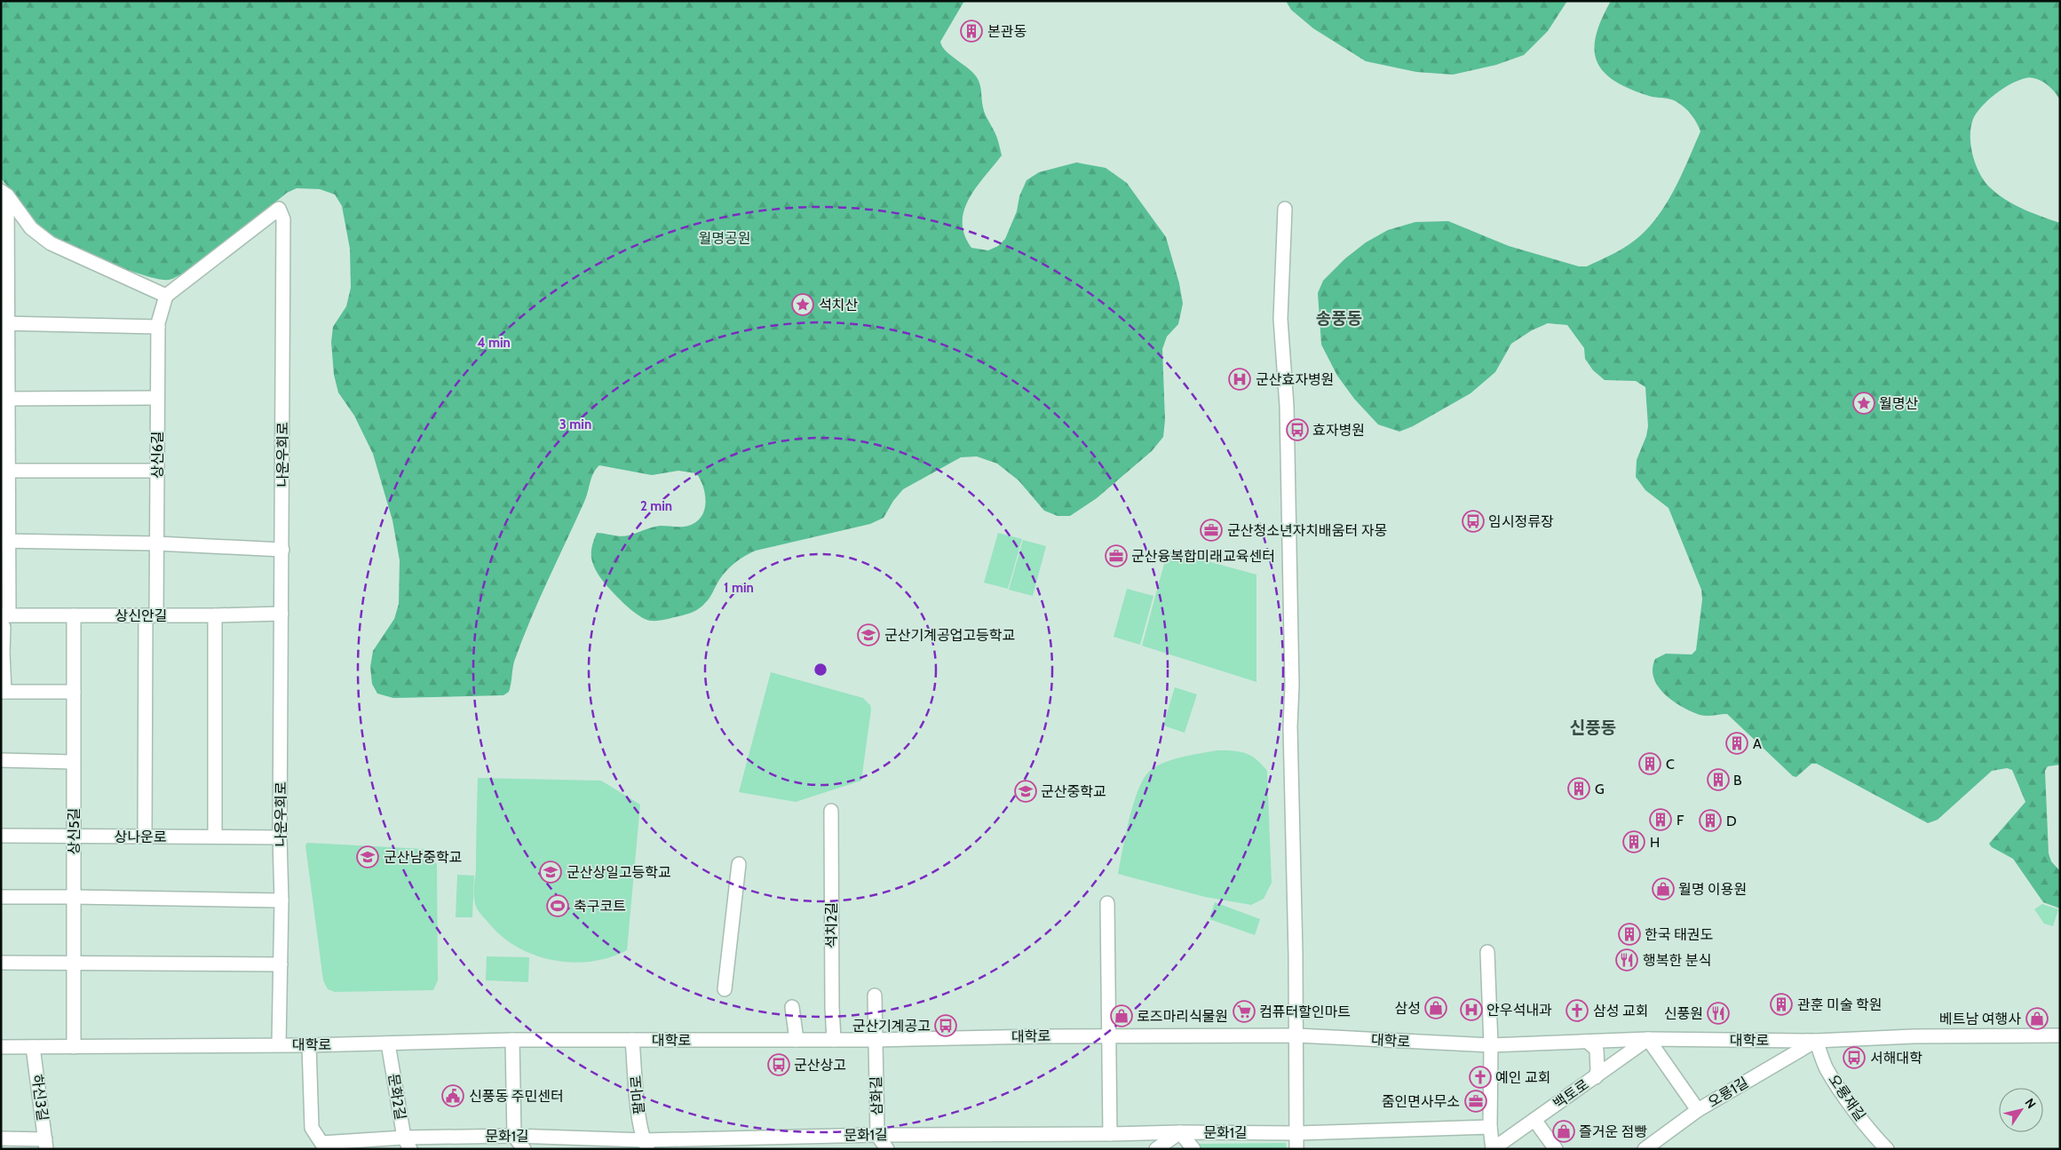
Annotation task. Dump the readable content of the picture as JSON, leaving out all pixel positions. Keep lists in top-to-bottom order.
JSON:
{
  "streets": {
    "street": [
      "상신6길",
      "나운우회로",
      "상신안길",
      "상신5길",
      "상나운로",
      "석치2길",
      "대학로",
      "오룡1길",
      "백토로",
      "팔마로",
      "삼화길",
      "문화2길",
      "하신3길",
      "오룡재길",
      "문화1길"
    ]
  },
  "crossings": [
    ["상신6길", "나운우회로"],
    ["상신6길", "상신안길"],
    ["상신6길", "상나운로"],
    ["나운우회로", "상신안길"],
    ["나운우회로", "상나운로"],
    ["나운우회로", "대학로"],
    ["상신안길", "상신5길"],
    ["상신5길", "상나운로"],
    ["상신5길", "대학로"],
    ["석치2길", "대학로"],
    ["대학로", "오룡1길"],
    ["대학로", "백토로"],
    ["대학로", "팔마로"],
    ["대학로", "삼화길"],
    ["대학로", "문화2길"],
    ["대학로", "하신3길"],
    ["대학로", "오룡재길"],
    ["대학로", "문화1길"],
    ["오룡1길", "오룡재길"],
    ["팔마로", "문화1길"],
    ["삼화길", "문화1길"],
    ["문화2길", "문화1길"]
  ],
  "districts": ["송풍동", "신풍동"],
  "parks": ["월명공원"],
  "places": {
    "building": [
      "본관동",
      "A",
      "C",
      "B",
      "G",
      "F",
      "D",
      "H",
      "한국 태권도",
      "관훈 미술 학원"
    ],
    "place": ["석치산", "월명산"],
    "hospital": ["군산효자병원", "안우석내과"],
    "bus stop": [
      "효자병원",
      "임시정류장",
      "군산기계공고",
      "서해대학",
      "군산상고"
    ],
    "office": ["군산청소년자치배움터 자몽", "군산융복합미래교육센터", "줌인면사무소"],
    "school or university": [
      "군산기계공업고등학교",
      "군산중학교",
      "군산남중학교",
      "군산상일고등학교"
    ],
    "shop": [
      "월명 이용원",
      "삼성",
      "로즈마리식물원",
      "베트남 여행사",
      "즐거운 점빵"
    ],
    "sports": ["축구코트"],
    "restaurant": ["행복한 분식", "신풍원"],
    "church": ["삼성 교회", "예인 교회"],
    "supermarket": ["컴퓨터할인마트"],
    "public building": ["신풍동 주민센터"]
  },
  "north": "top right",
  "rings": [
    "4 min",
    "3 min",
    "2 min",
    "1 min"
  ]
}
